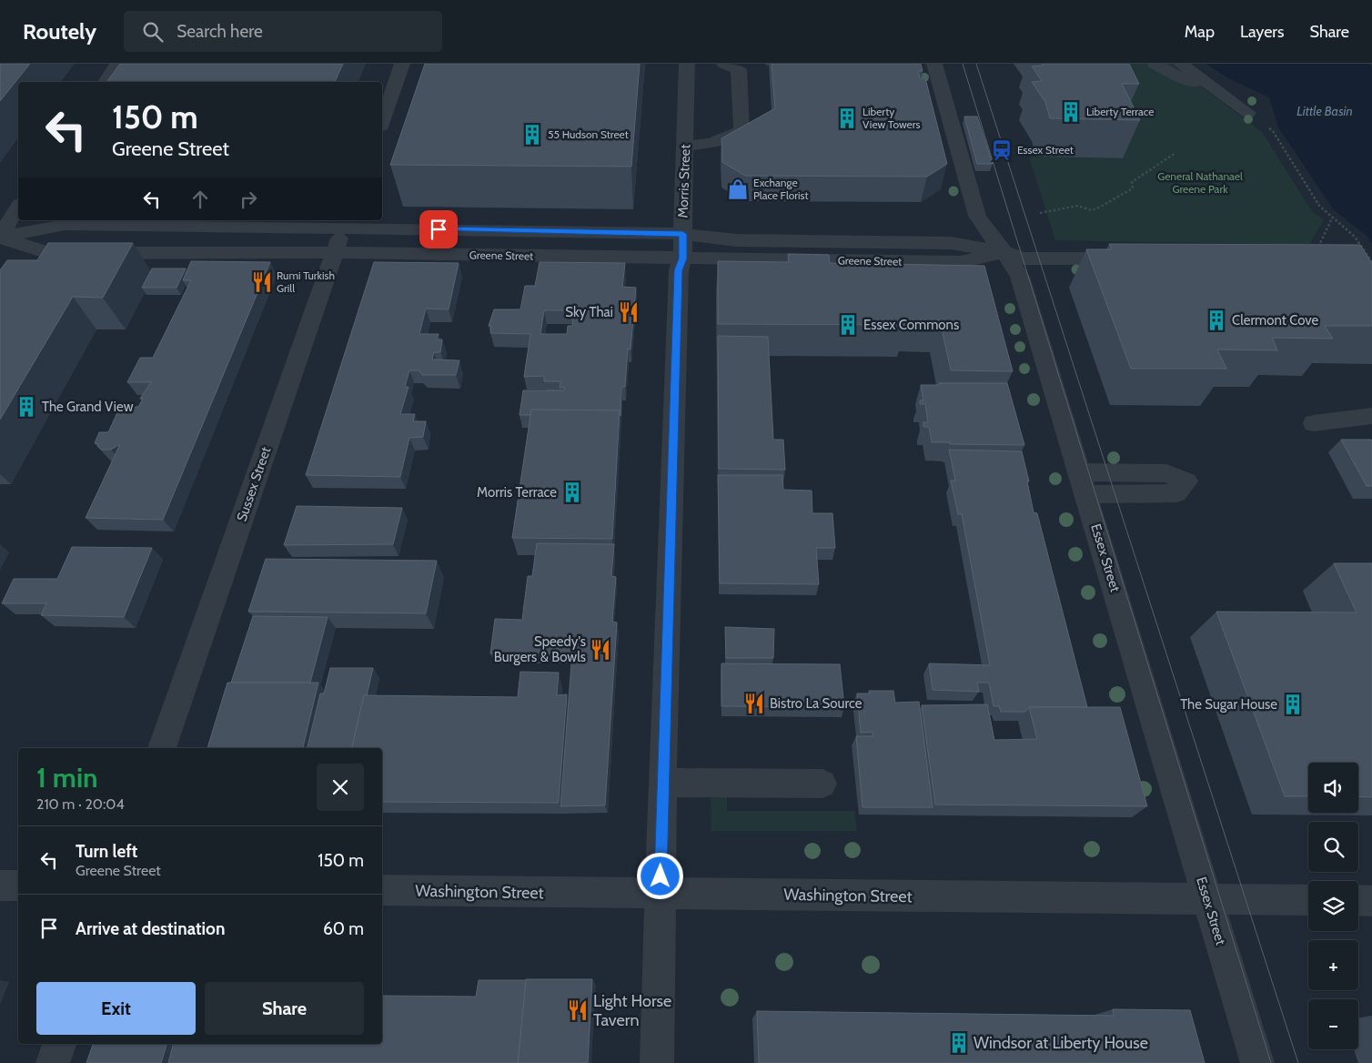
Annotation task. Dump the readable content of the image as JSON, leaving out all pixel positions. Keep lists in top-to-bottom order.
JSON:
{
  "streets": {
    "street": [
      "Morris Street",
      "Greene Street",
      "Sussex Street",
      "Essex Street",
      "Washington Street"
    ]
  },
  "crossings": [
    ["Morris Street", "Greene Street"],
    ["Morris Street", "Washington Street"],
    ["Greene Street", "Sussex Street"],
    ["Greene Street", "Essex Street"],
    ["Essex Street", "Washington Street"]
  ],
  "water": ["Little Basin"],
  "parks": ["General Nathanael Greene Park"],
  "places": {
    "building": [
      "Liberty Terrace",
      "Liberty View Towers",
      "55 Hudson Street",
      "Clermont Cove",
      "Essex Commons",
      "The Grand View",
      "Morris Terrace",
      "The Sugar House",
      "Windsor at Liberty House"
    ],
    "station": ["Essex Street"],
    "shop": ["Exchange Place Florist"],
    "restaurant": [
      "Rumi Turkish Grill",
      "Sky Thai",
      "Speedy's Burgers & Bowls",
      "Bistro La Source",
      "Light Horse Tavern"
    ]
  },
  "page": {
    "header": "Routely",
    "search": "Search here",
    "nav": ["Map", "Layers", "Share"],
    "turn": ["150 m", "Greene Street"],
    "heading": ["1 min", "210 m · 20:04"],
    "map_buttons": ["+", "−"],
    "list": [
      {
        "name": "Turn left",
        "note": "Greene Street",
        "value": "150 m"
      },
      {
        "name": "Arrive at destination",
        "value": "60 m"
      }
    ],
    "buttons": ["Exit", "Share"]
  }
}
